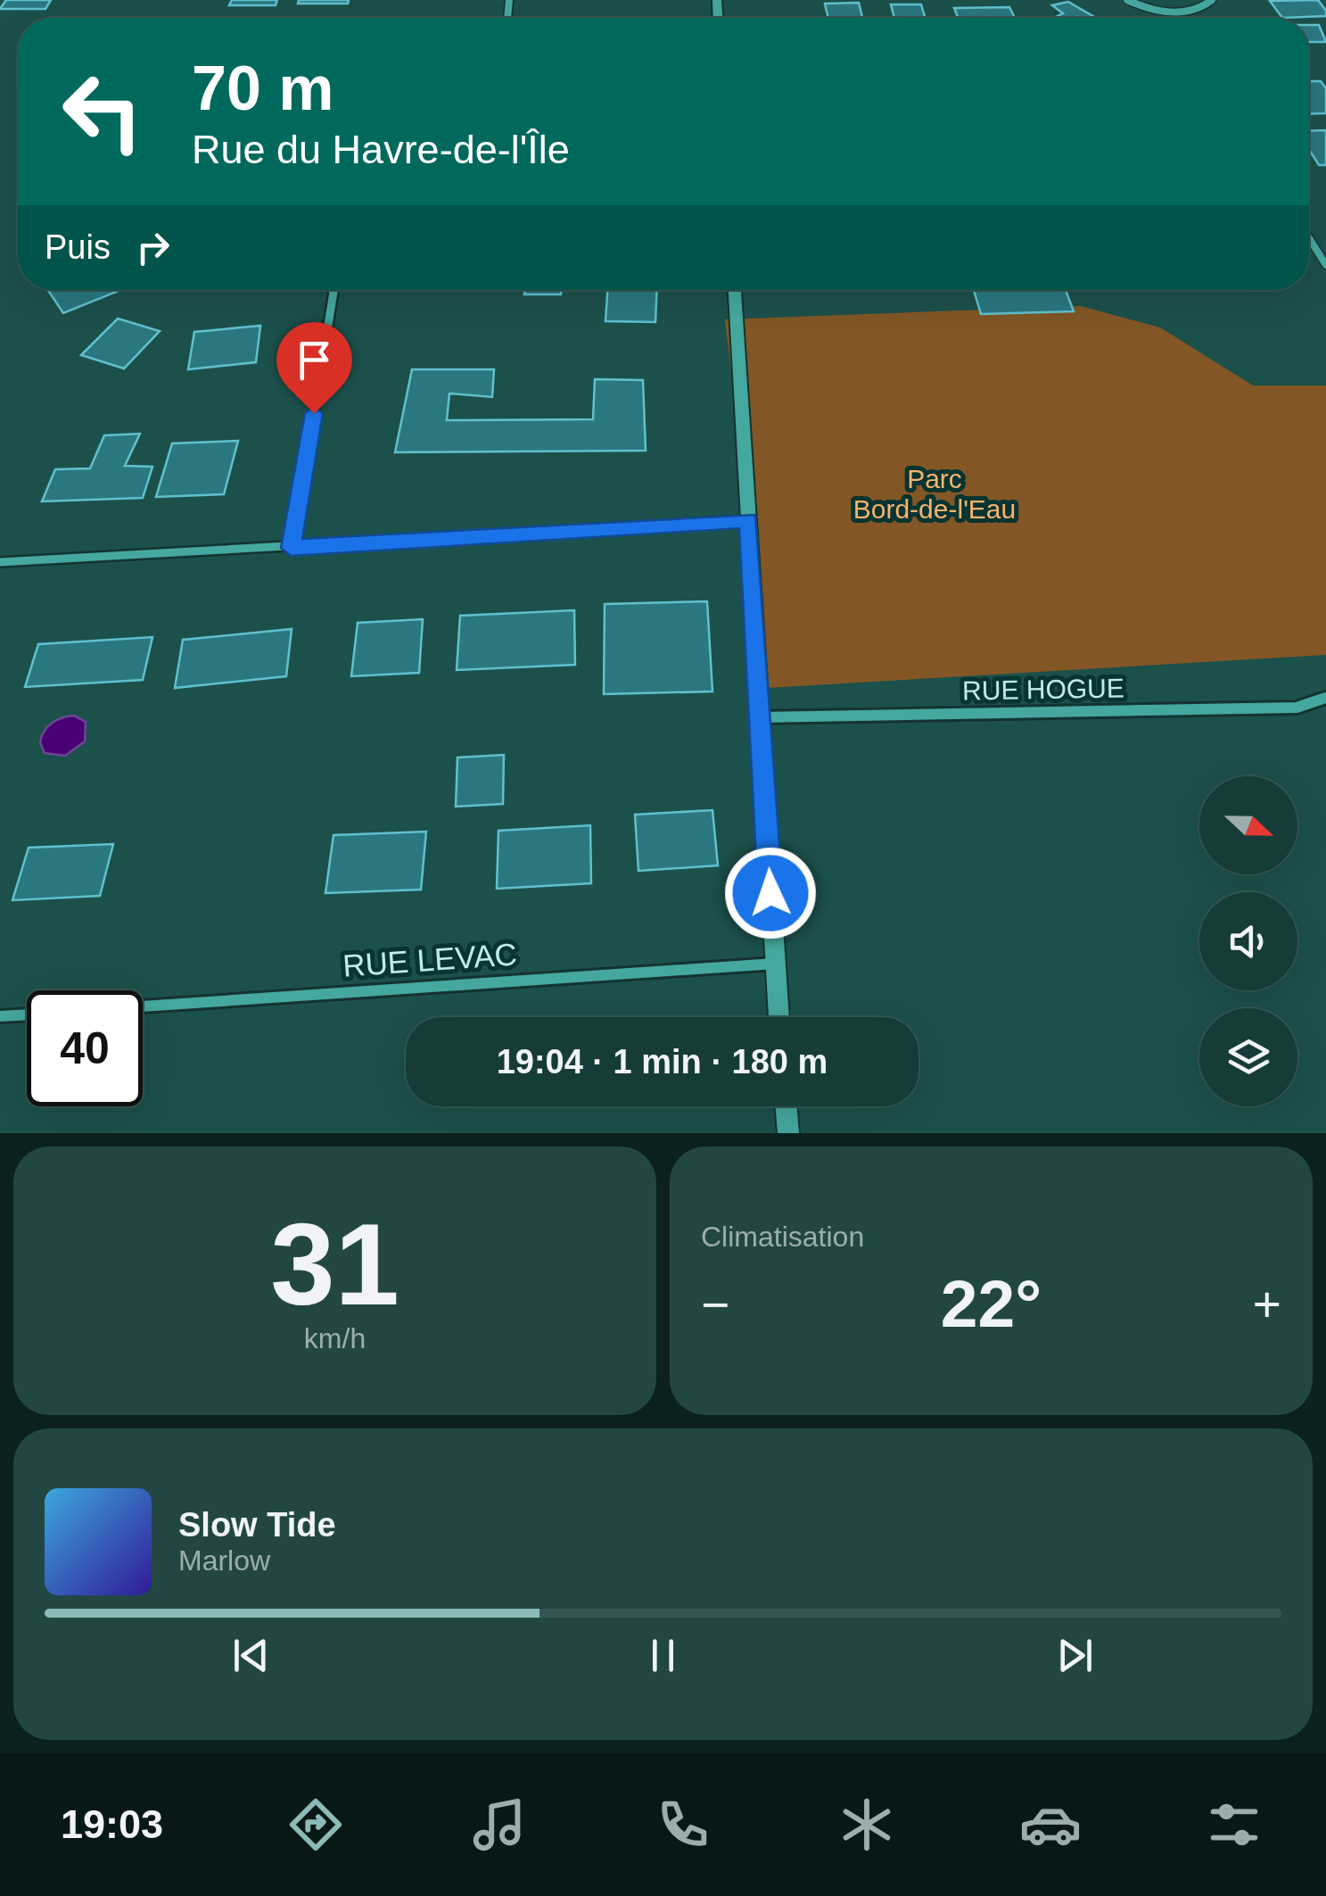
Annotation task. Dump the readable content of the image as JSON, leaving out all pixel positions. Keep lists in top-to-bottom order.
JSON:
{
  "streets": {
    "street": ["RUE HOGUE", "RUE LEVAC"]
  },
  "parks": ["Parc Bord-de-l'Eau"],
  "north": "right",
  "page": {
    "turn": ["70 m", "Rue du Havre-de-l'Île"],
    "then": "Puis",
    "limit": "40",
    "trip": "19:04 · 1 min · 180 m",
    "tile": [
      ["31", "km/h"],
      "Climatisation"
    ],
    "heat": ["−", "22°", "+"],
    "song": ["Slow Tide", "Marlow"],
    "tabs": "19:03"
  }
}
